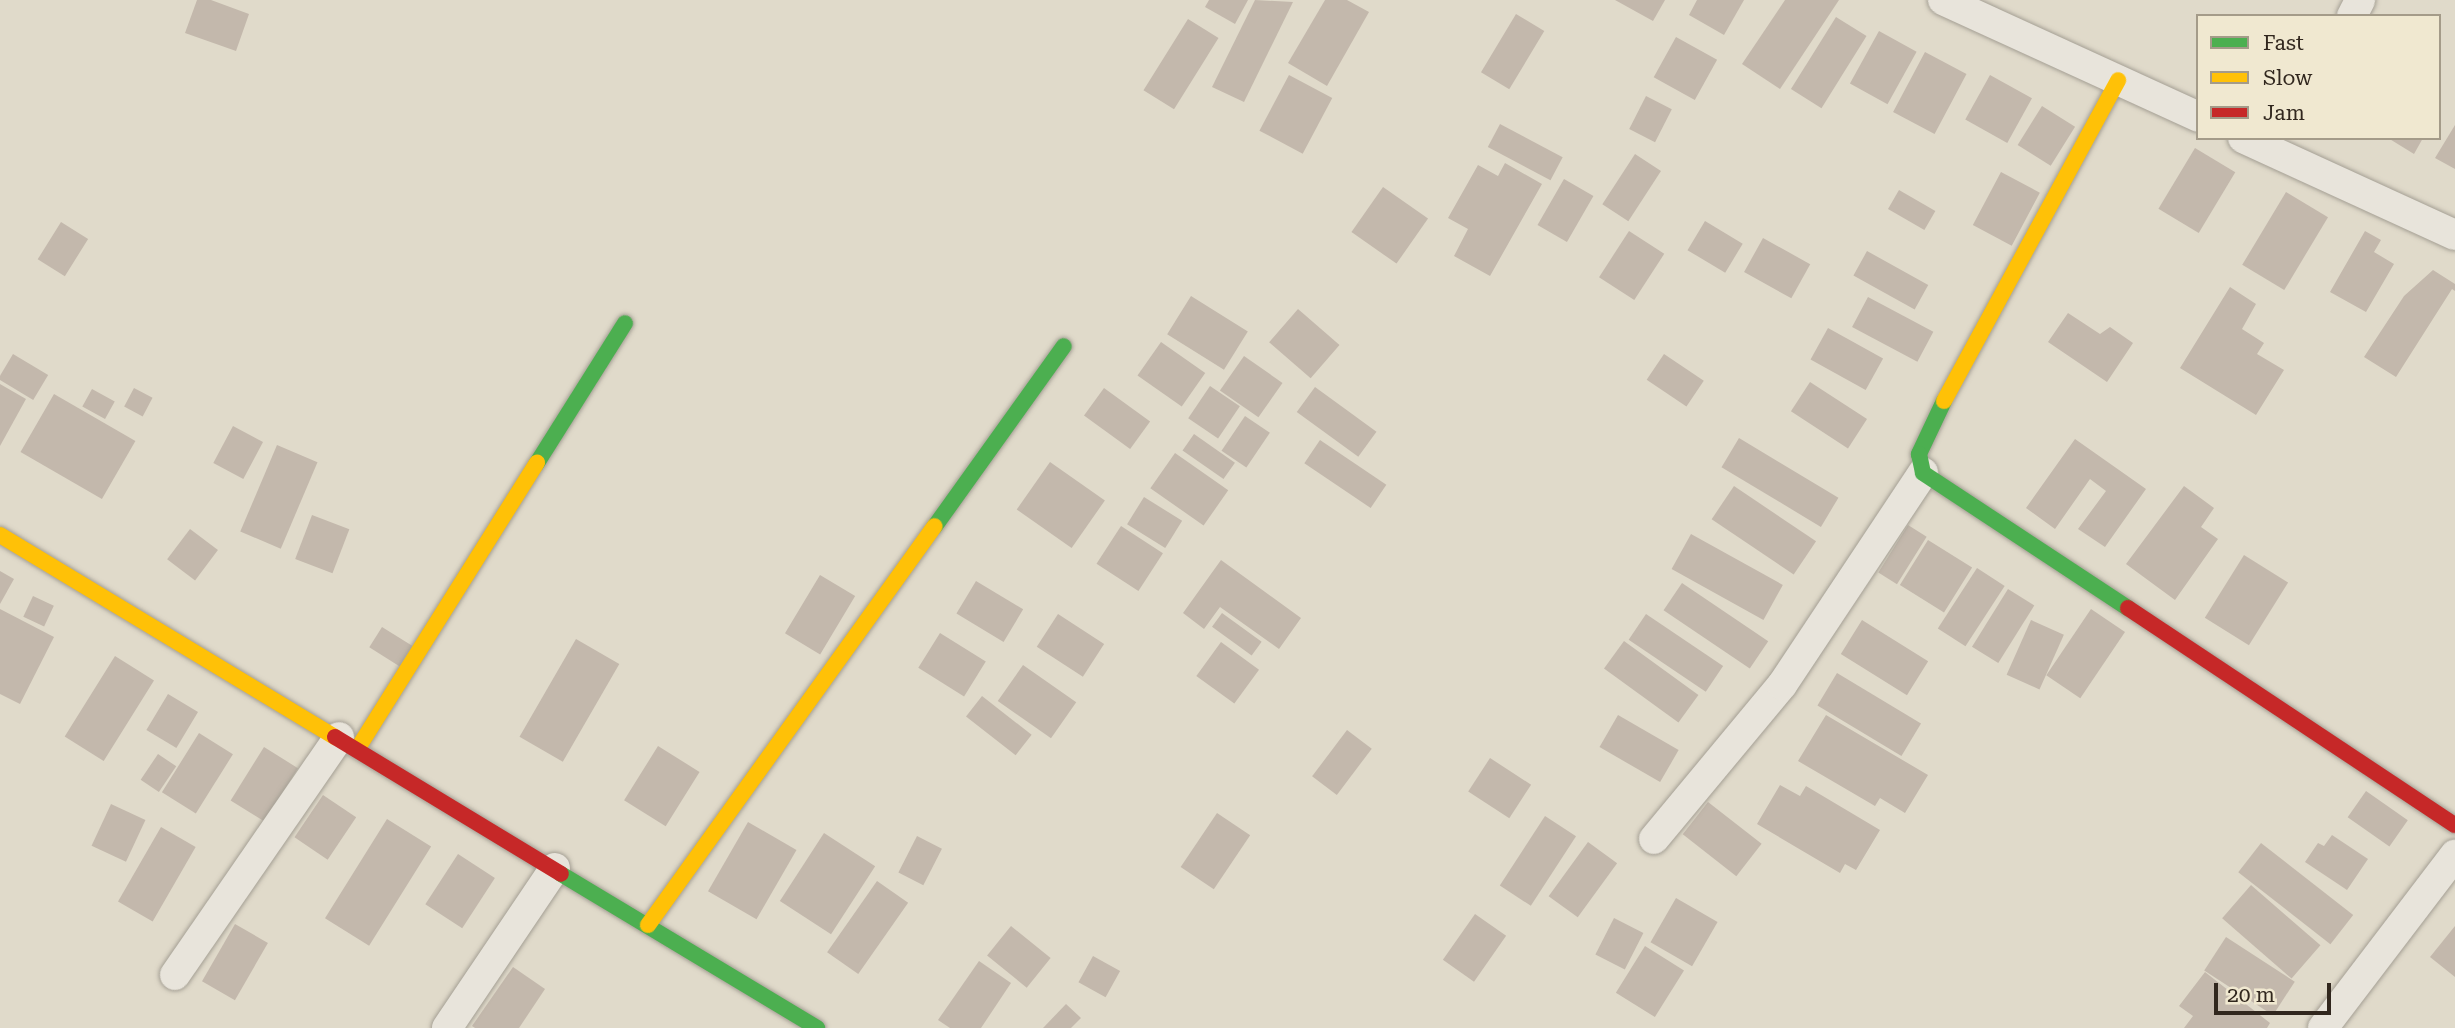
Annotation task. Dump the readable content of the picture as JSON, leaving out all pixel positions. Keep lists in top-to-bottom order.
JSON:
{
  "legend": ["Fast", "Slow", "Jam"],
  "scale_bar": "20 m"
}
